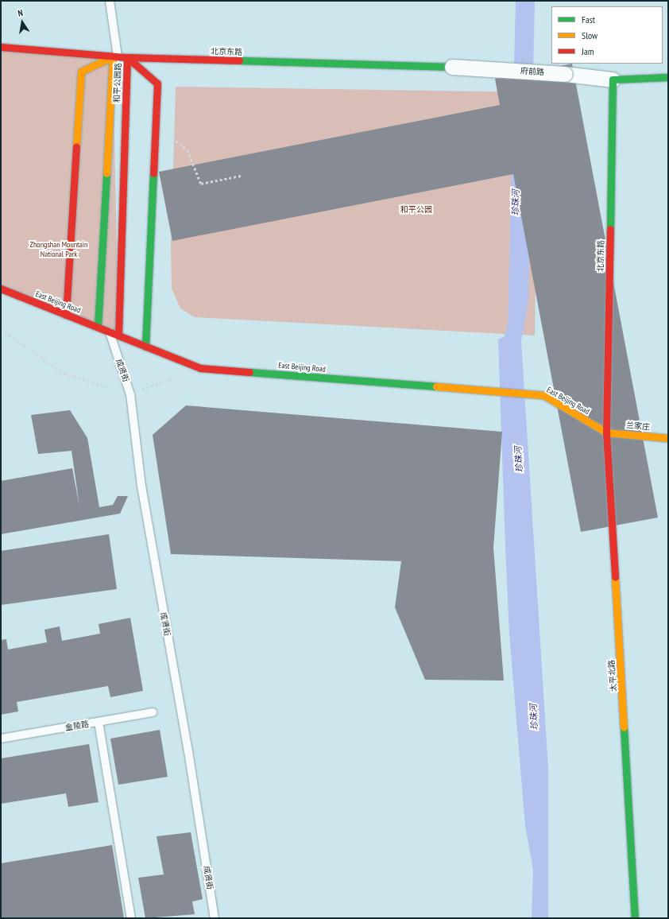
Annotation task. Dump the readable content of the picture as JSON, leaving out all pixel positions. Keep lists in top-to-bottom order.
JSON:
{
  "streets": {
    "main road": [
      "北京东路",
      "和平公园路",
      "East Beijing Road",
      "兰家庄",
      "太平北路"
    ],
    "street": ["府前路"],
    "lane": ["成贤街", "金陵路"]
  },
  "crossings": [
    ["北京东路", "府前路"],
    ["北京东路", "和平公园路"],
    ["北京东路", "East Beijing Road"],
    ["北京东路", "兰家庄"],
    ["北京东路", "太平北路"],
    ["和平公园路", "East Beijing Road"],
    ["East Beijing Road", "成贤街"],
    ["East Beijing Road", "兰家庄"],
    ["East Beijing Road", "太平北路"],
    ["兰家庄", "太平北路"]
  ],
  "water": ["珍珠河"],
  "parks": ["和平公园", "Zhongshan Mountain National Park"],
  "legend": ["Fast", "Slow", "Jam"],
  "north": "top"
}
